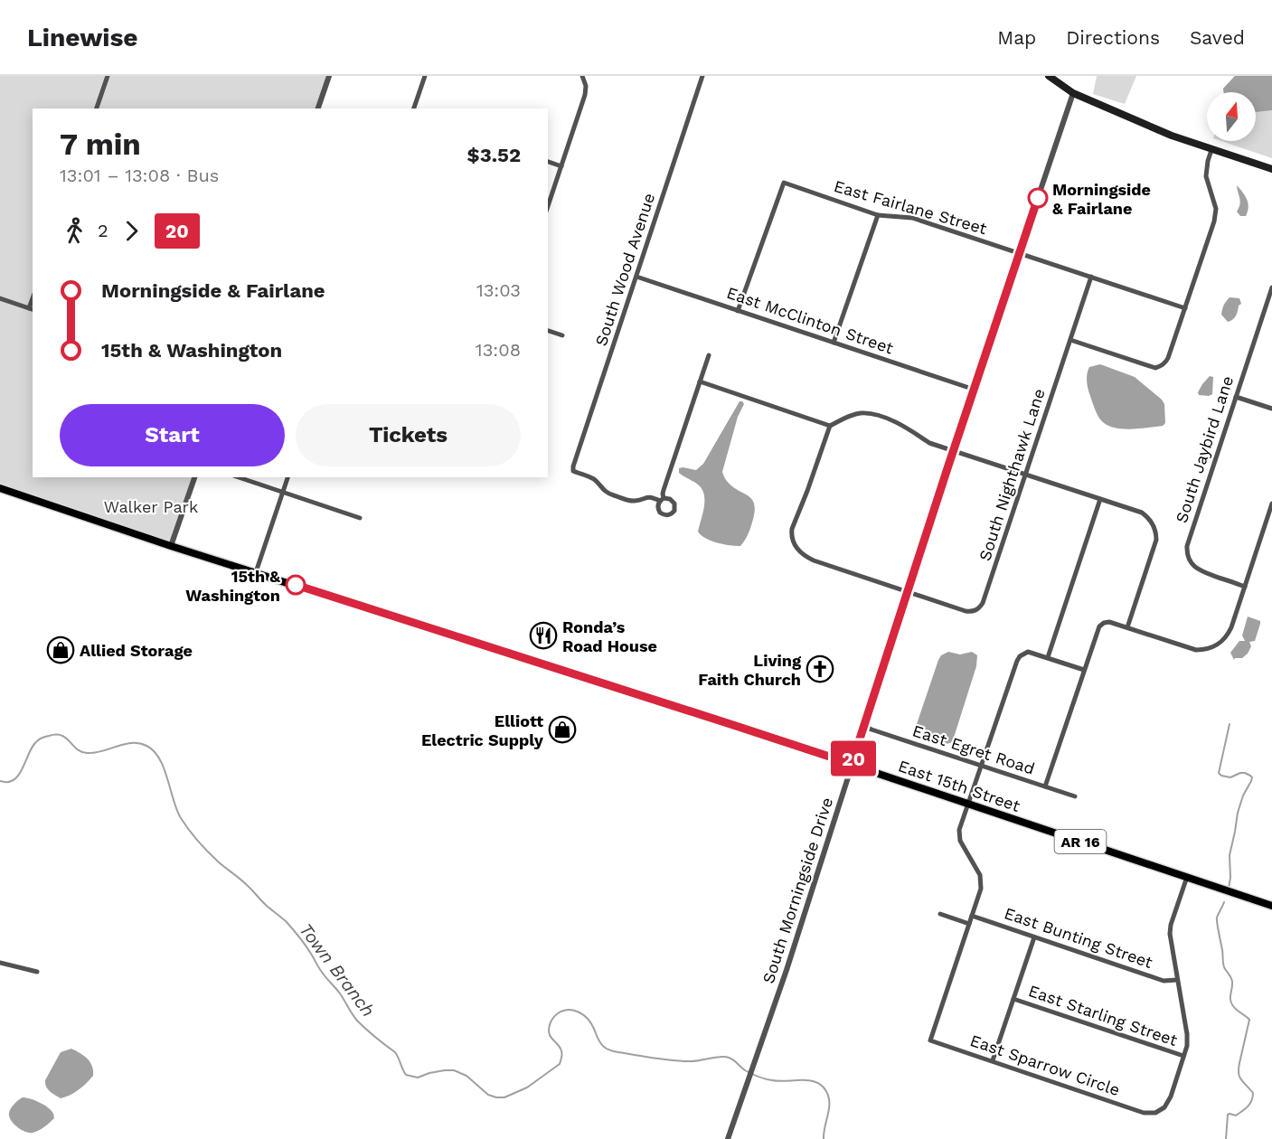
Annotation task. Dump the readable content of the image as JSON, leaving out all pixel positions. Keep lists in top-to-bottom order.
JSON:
{
  "streets": {
    "main road": ["East 15th Street", "AR 16"],
    "street": [
      "East Fairlane Street",
      "South Wood Avenue",
      "East McClinton Street",
      "South Jaybird Lane",
      "South Nighthawk Lane",
      "East Egret Road",
      "South Morningside Drive",
      "East Bunting Street",
      "East Starling Street",
      "East Sparrow Circle"
    ]
  },
  "crossings": [
    ["East Fairlane Street", "East McClinton Street"],
    ["East Fairlane Street", "South Nighthawk Lane"],
    ["East Fairlane Street", "South Morningside Drive"],
    ["South Wood Avenue", "East McClinton Street"],
    ["East McClinton Street", "South Morningside Drive"],
    ["South Nighthawk Lane", "South Morningside Drive"],
    ["East Egret Road", "South Morningside Drive"],
    ["East Egret Road", "East Sparrow Circle"],
    ["East 15th Street", "South Morningside Drive"],
    ["East 15th Street", "East Sparrow Circle"],
    ["East Bunting Street", "East Sparrow Circle"],
    ["East Starling Street", "East Sparrow Circle"]
  ],
  "water": ["Town Branch"],
  "parks": ["Walker Park"],
  "places": {
    "other": ["Morningside & Fairlane", "15th & Washington"],
    "restaurant": ["Ronda’s Road House"],
    "shop": ["Allied Storage", "Elliott Electric Supply"],
    "church": ["Living Faith Church"]
  },
  "lines": ["bus line 20"],
  "north": "top",
  "page": {
    "header": "Linewise",
    "nav": ["Map", "Directions", "Saved"],
    "on_map": "20",
    "heading": ["7 min", "13:01 – 13:08 · Bus", "$3.52"],
    "legs": ["2", "20"],
    "list": [
      {
        "name": "Morningside & Fairlane",
        "value": "13:03"
      },
      {
        "name": "15th & Washington",
        "value": "13:08"
      }
    ],
    "buttons": ["Start", "Tickets"]
  }
}
